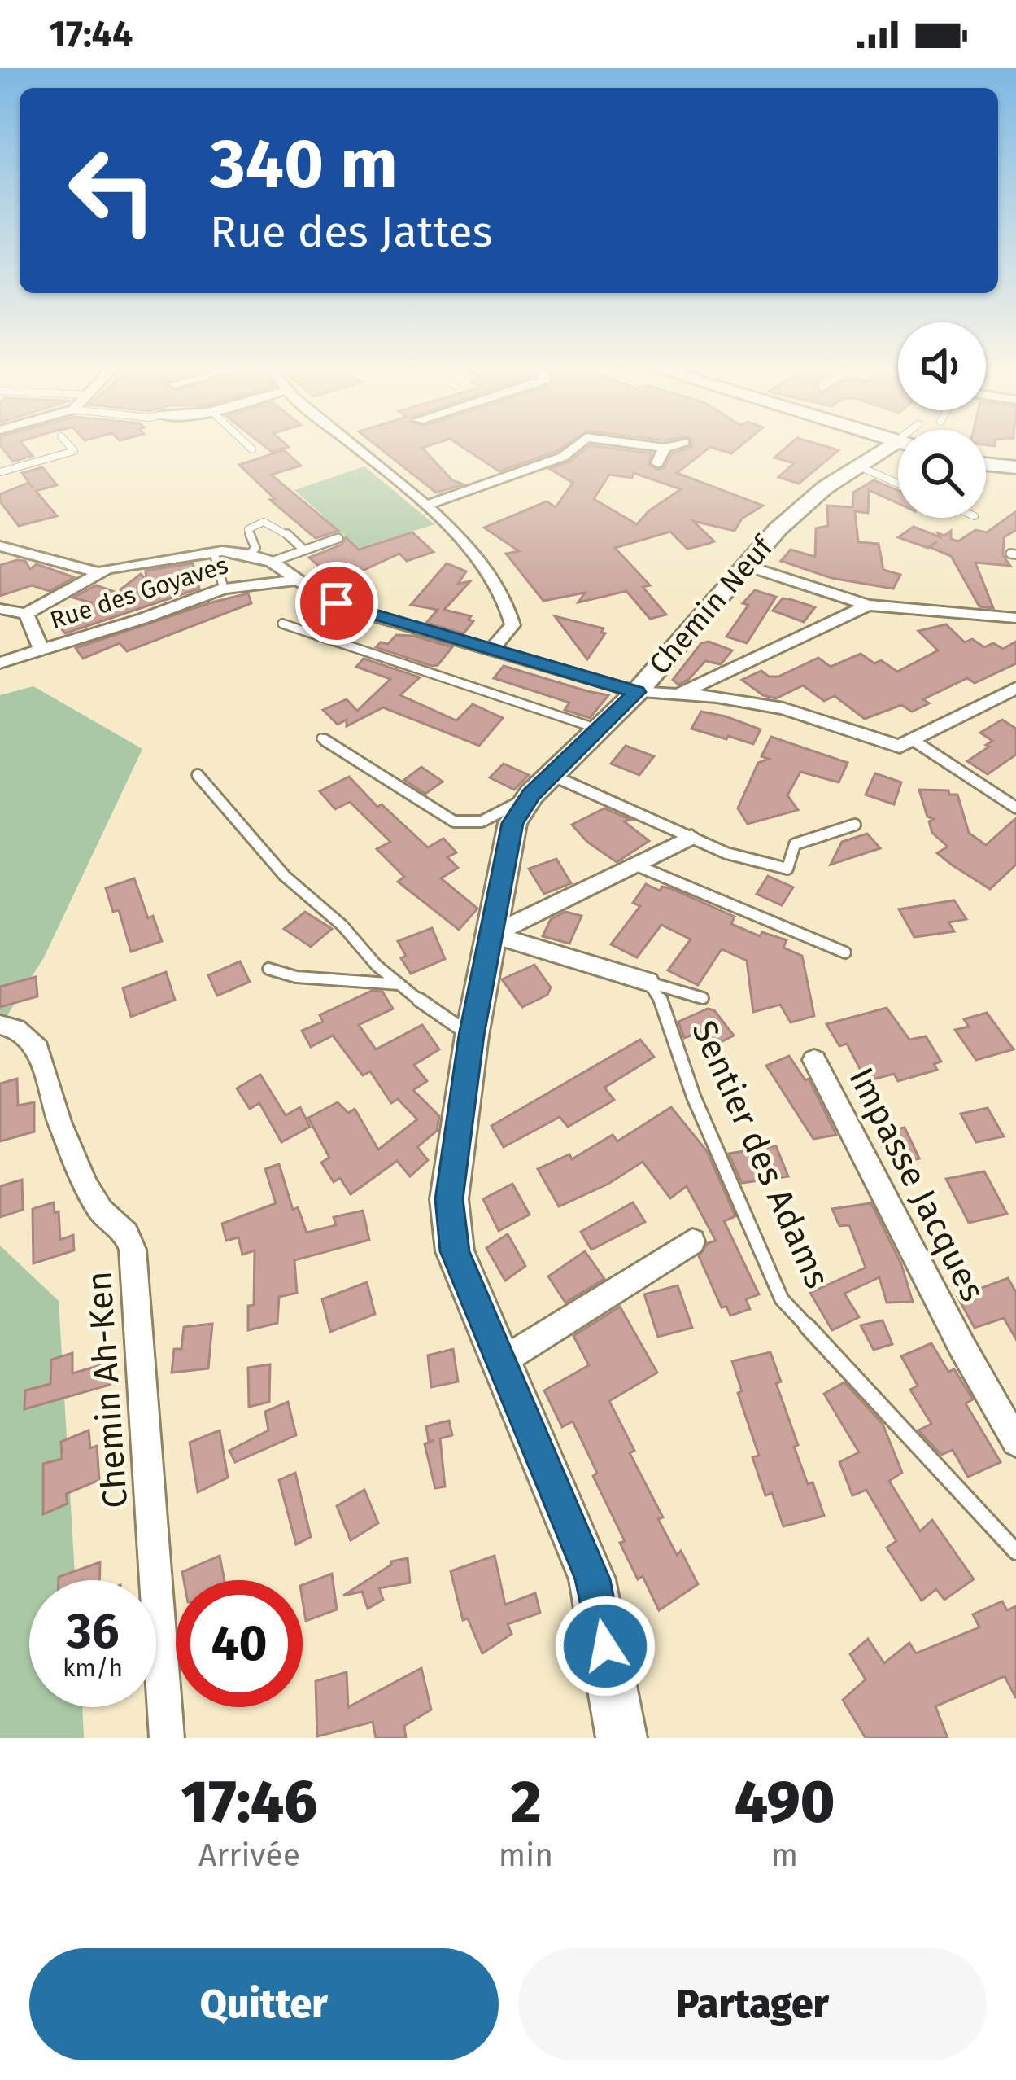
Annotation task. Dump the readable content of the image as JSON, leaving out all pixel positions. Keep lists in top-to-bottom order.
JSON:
{
  "streets": {
    "street": [
      "Rue des Goyaves",
      "Chemin Neuf",
      "Impasse Jacques",
      "Chemin Ah-Ken"
    ],
    "lane": ["Sentier des Adams"]
  },
  "page": {
    "status": "17:44",
    "turn": ["340 m", "Rue des Jattes"],
    "speed": "36 km/h",
    "limit": "40",
    "eta": [
      "17:46",
      "Arrivée",
      "2",
      "min",
      "490",
      "m"
    ],
    "buttons": ["Quitter", "Partager"]
  }
}
